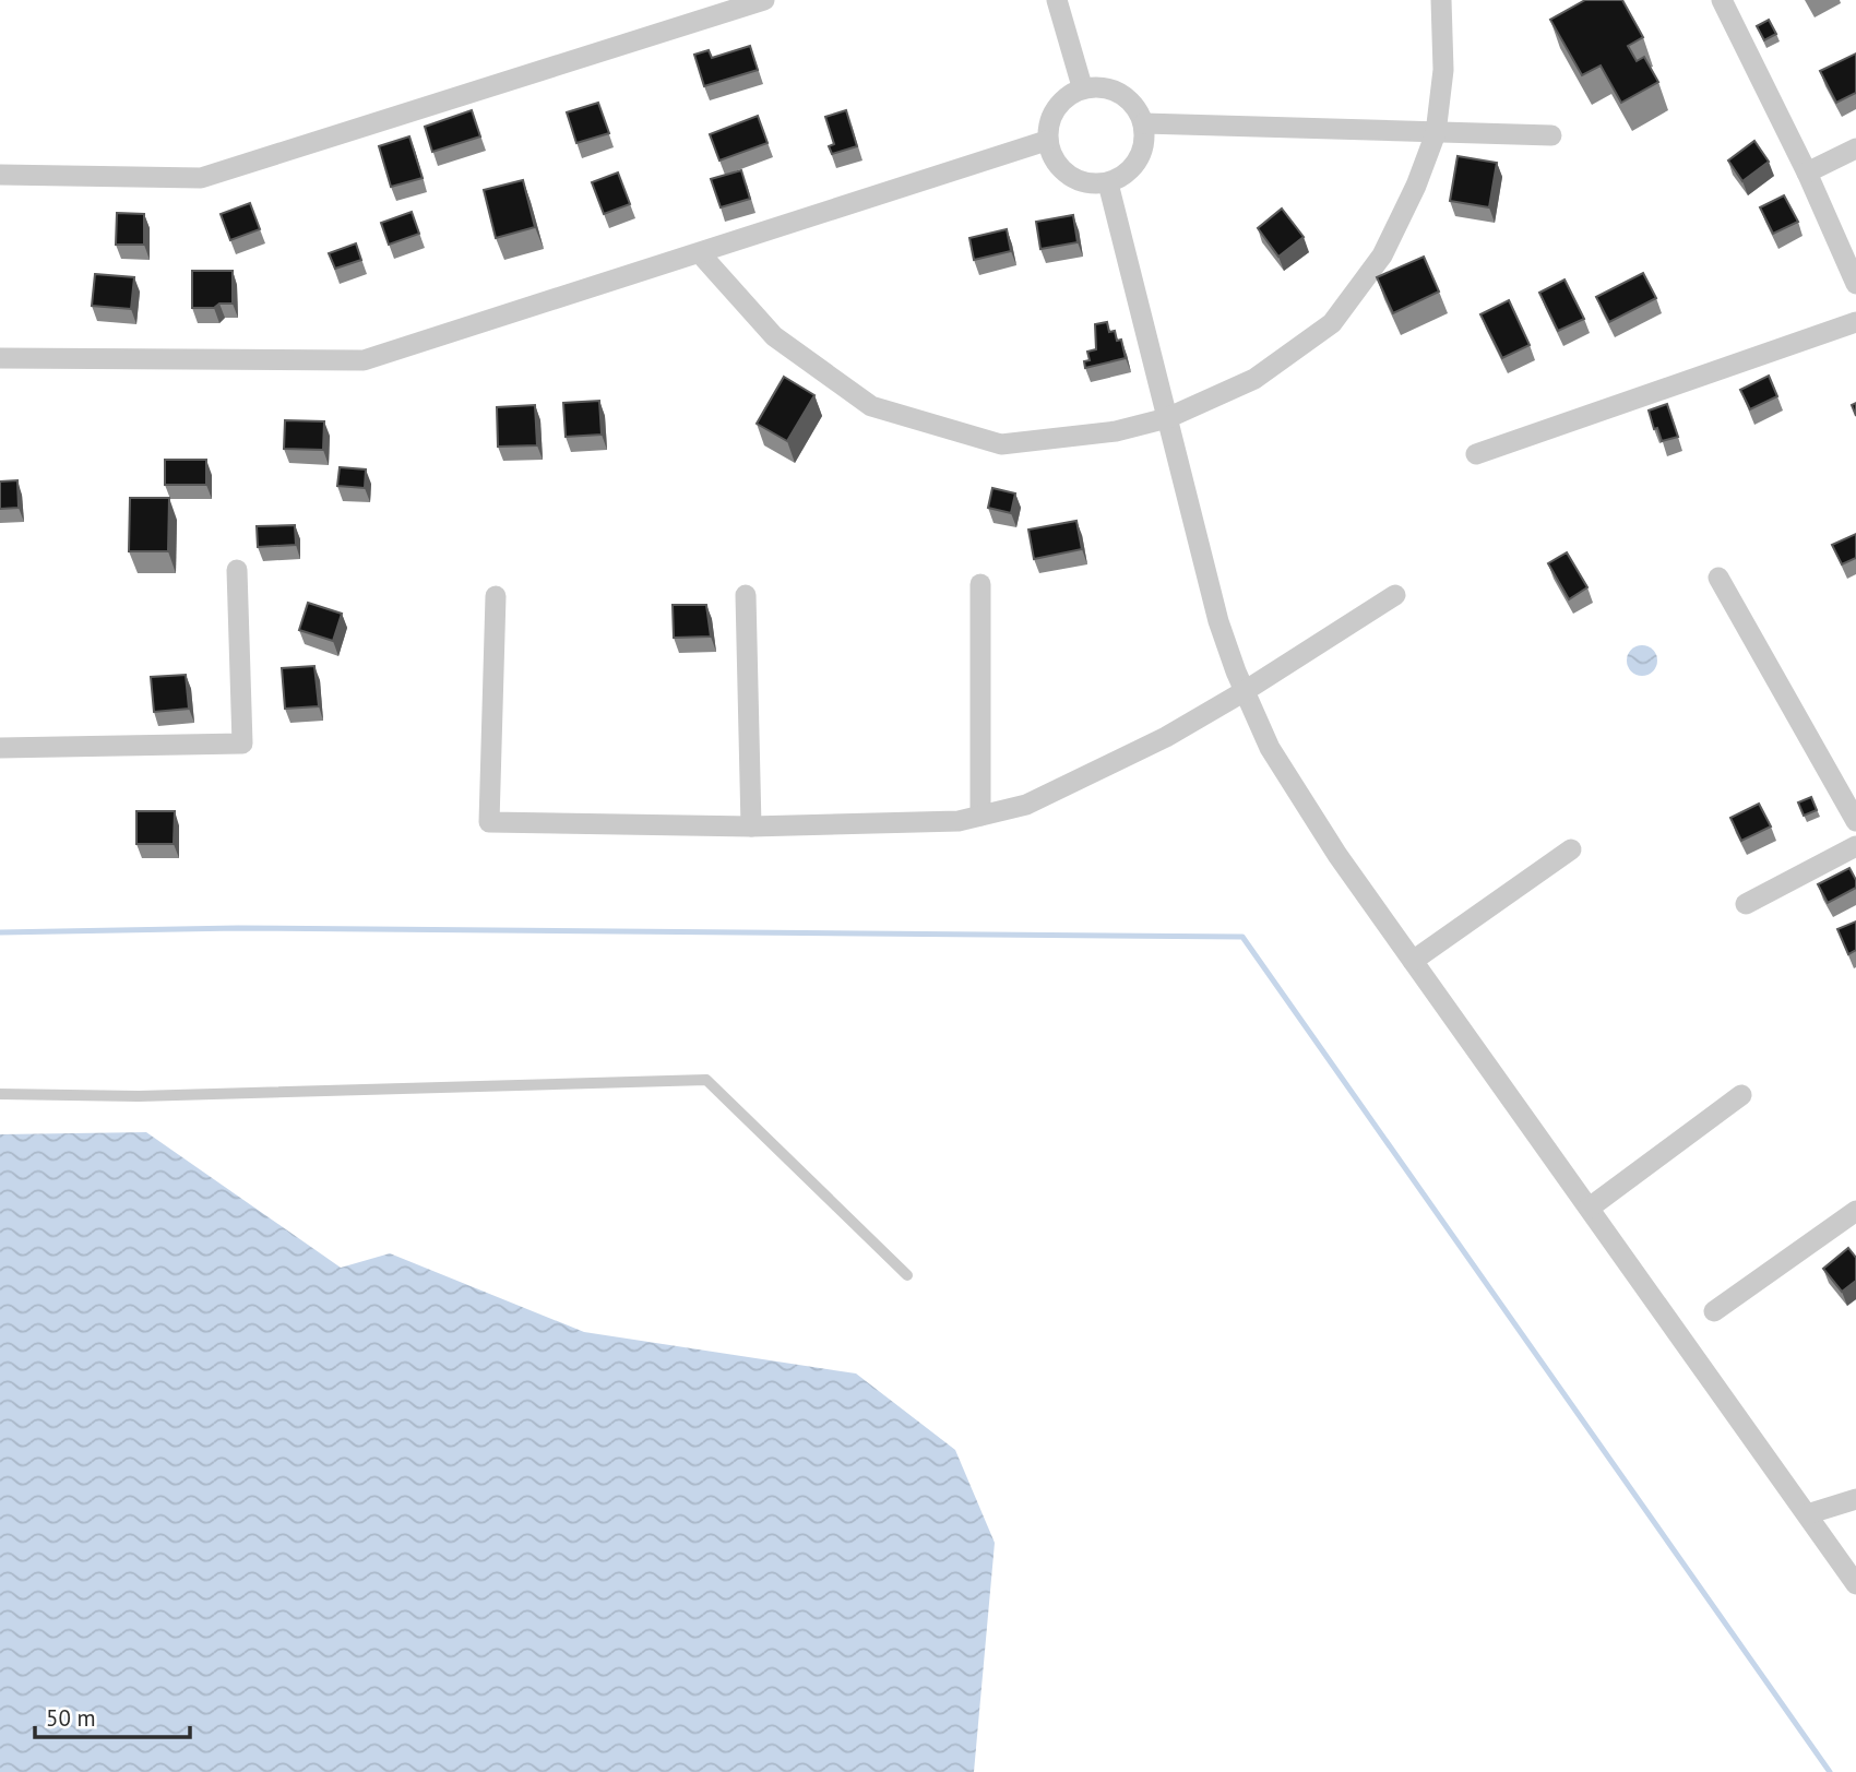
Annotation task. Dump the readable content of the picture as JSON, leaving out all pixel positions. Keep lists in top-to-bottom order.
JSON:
{
  "scale_bar": "50 m"
}
